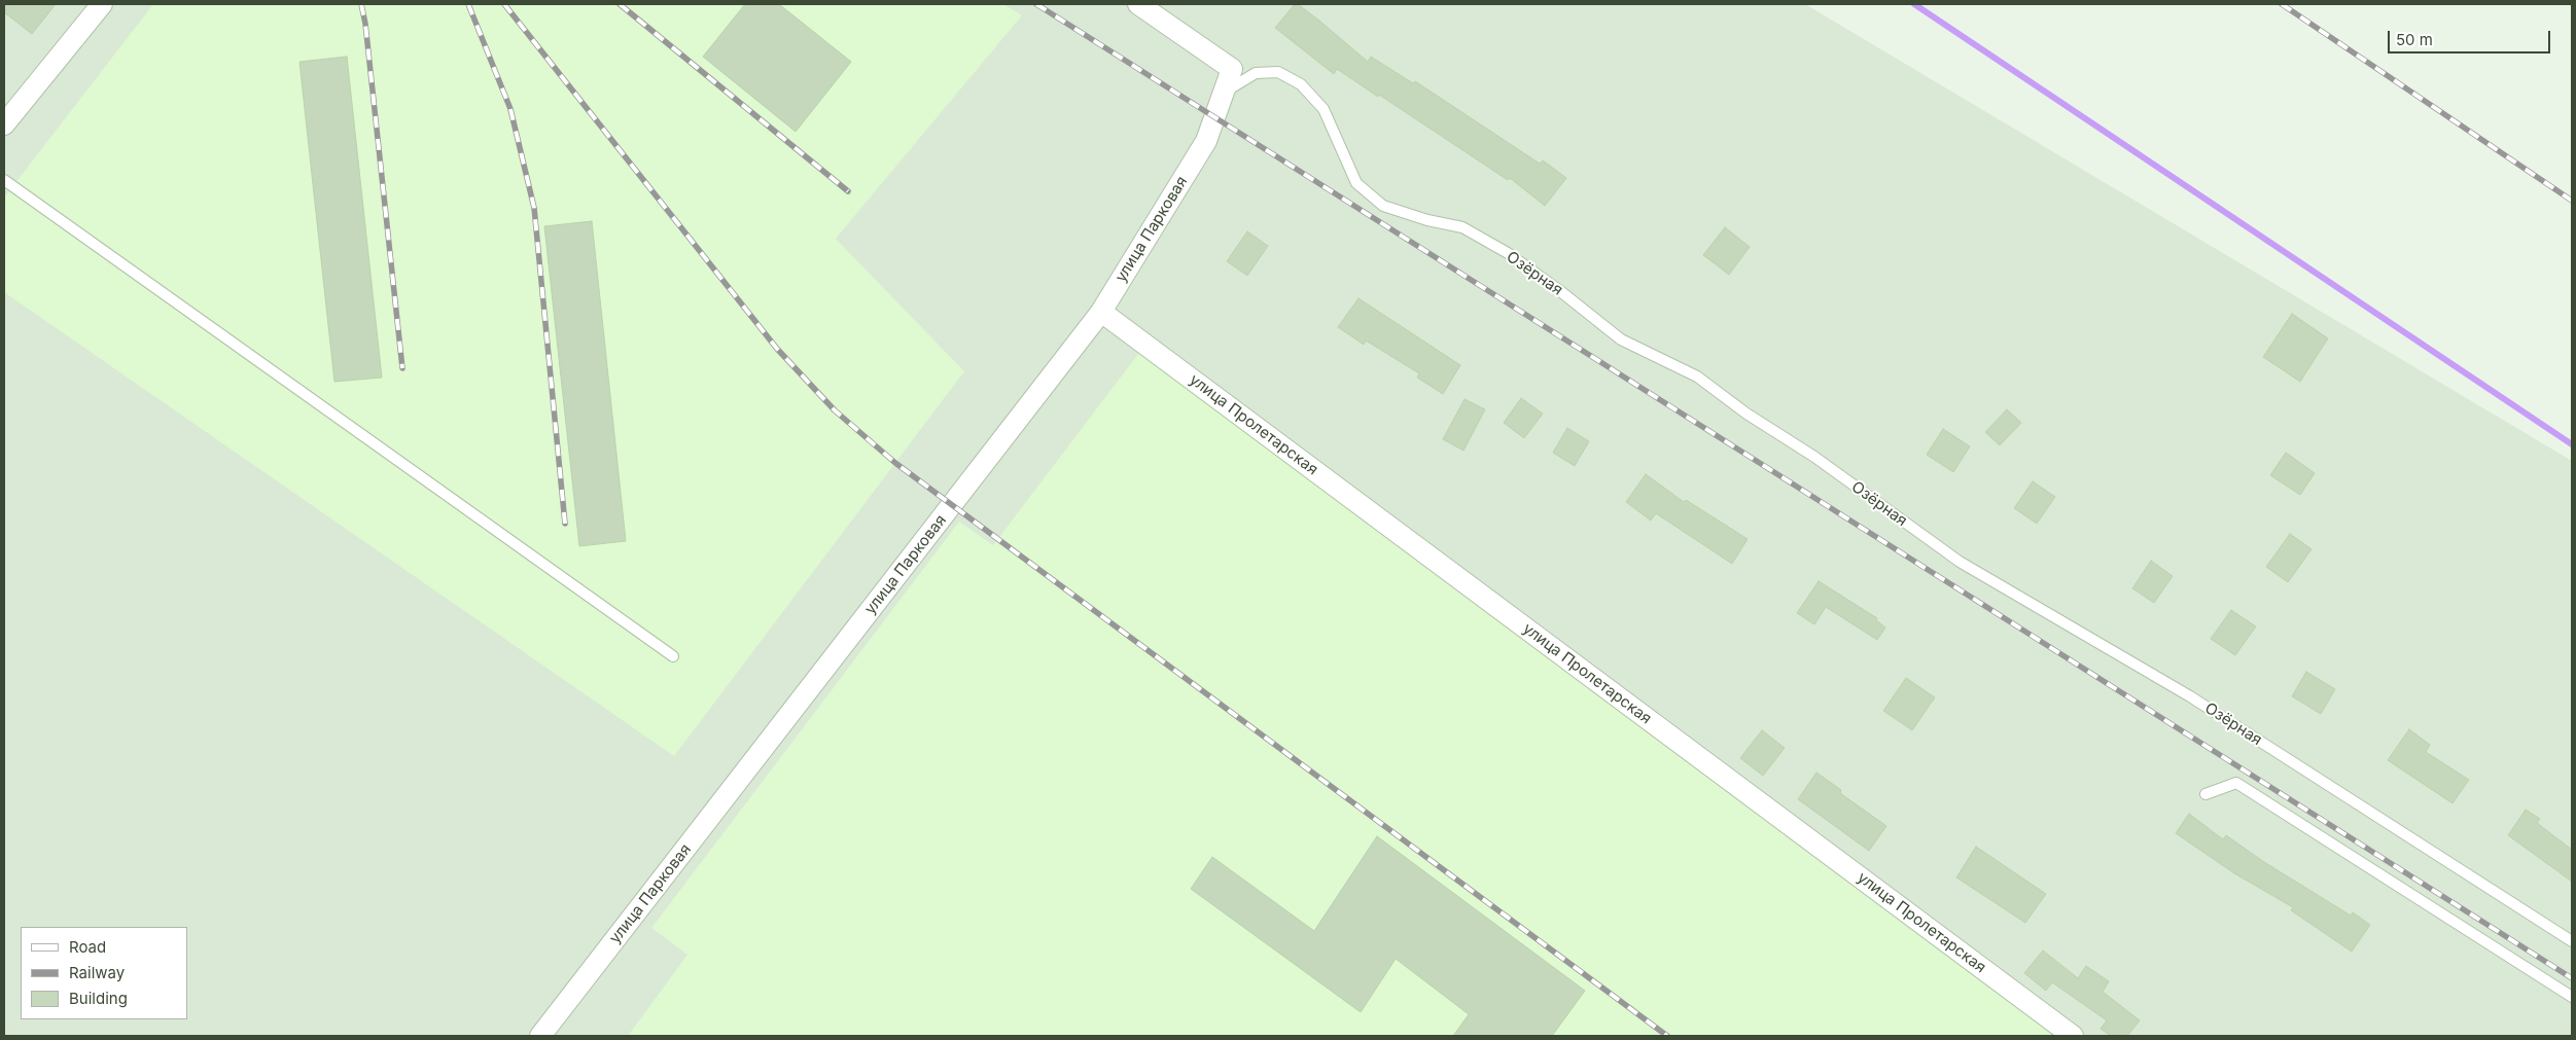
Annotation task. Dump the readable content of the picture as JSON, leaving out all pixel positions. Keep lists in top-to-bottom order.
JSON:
{
  "streets": {
    "street": ["улица Парковая", "улица Пролетарская"],
    "lane": ["Озёрная"]
  },
  "crossings": [
    ["улица Парковая", "Озёрная"],
    ["улица Парковая", "улица Пролетарская"]
  ],
  "legend": ["Road", "Railway", "Building"],
  "scale_bar": "50 m"
}
